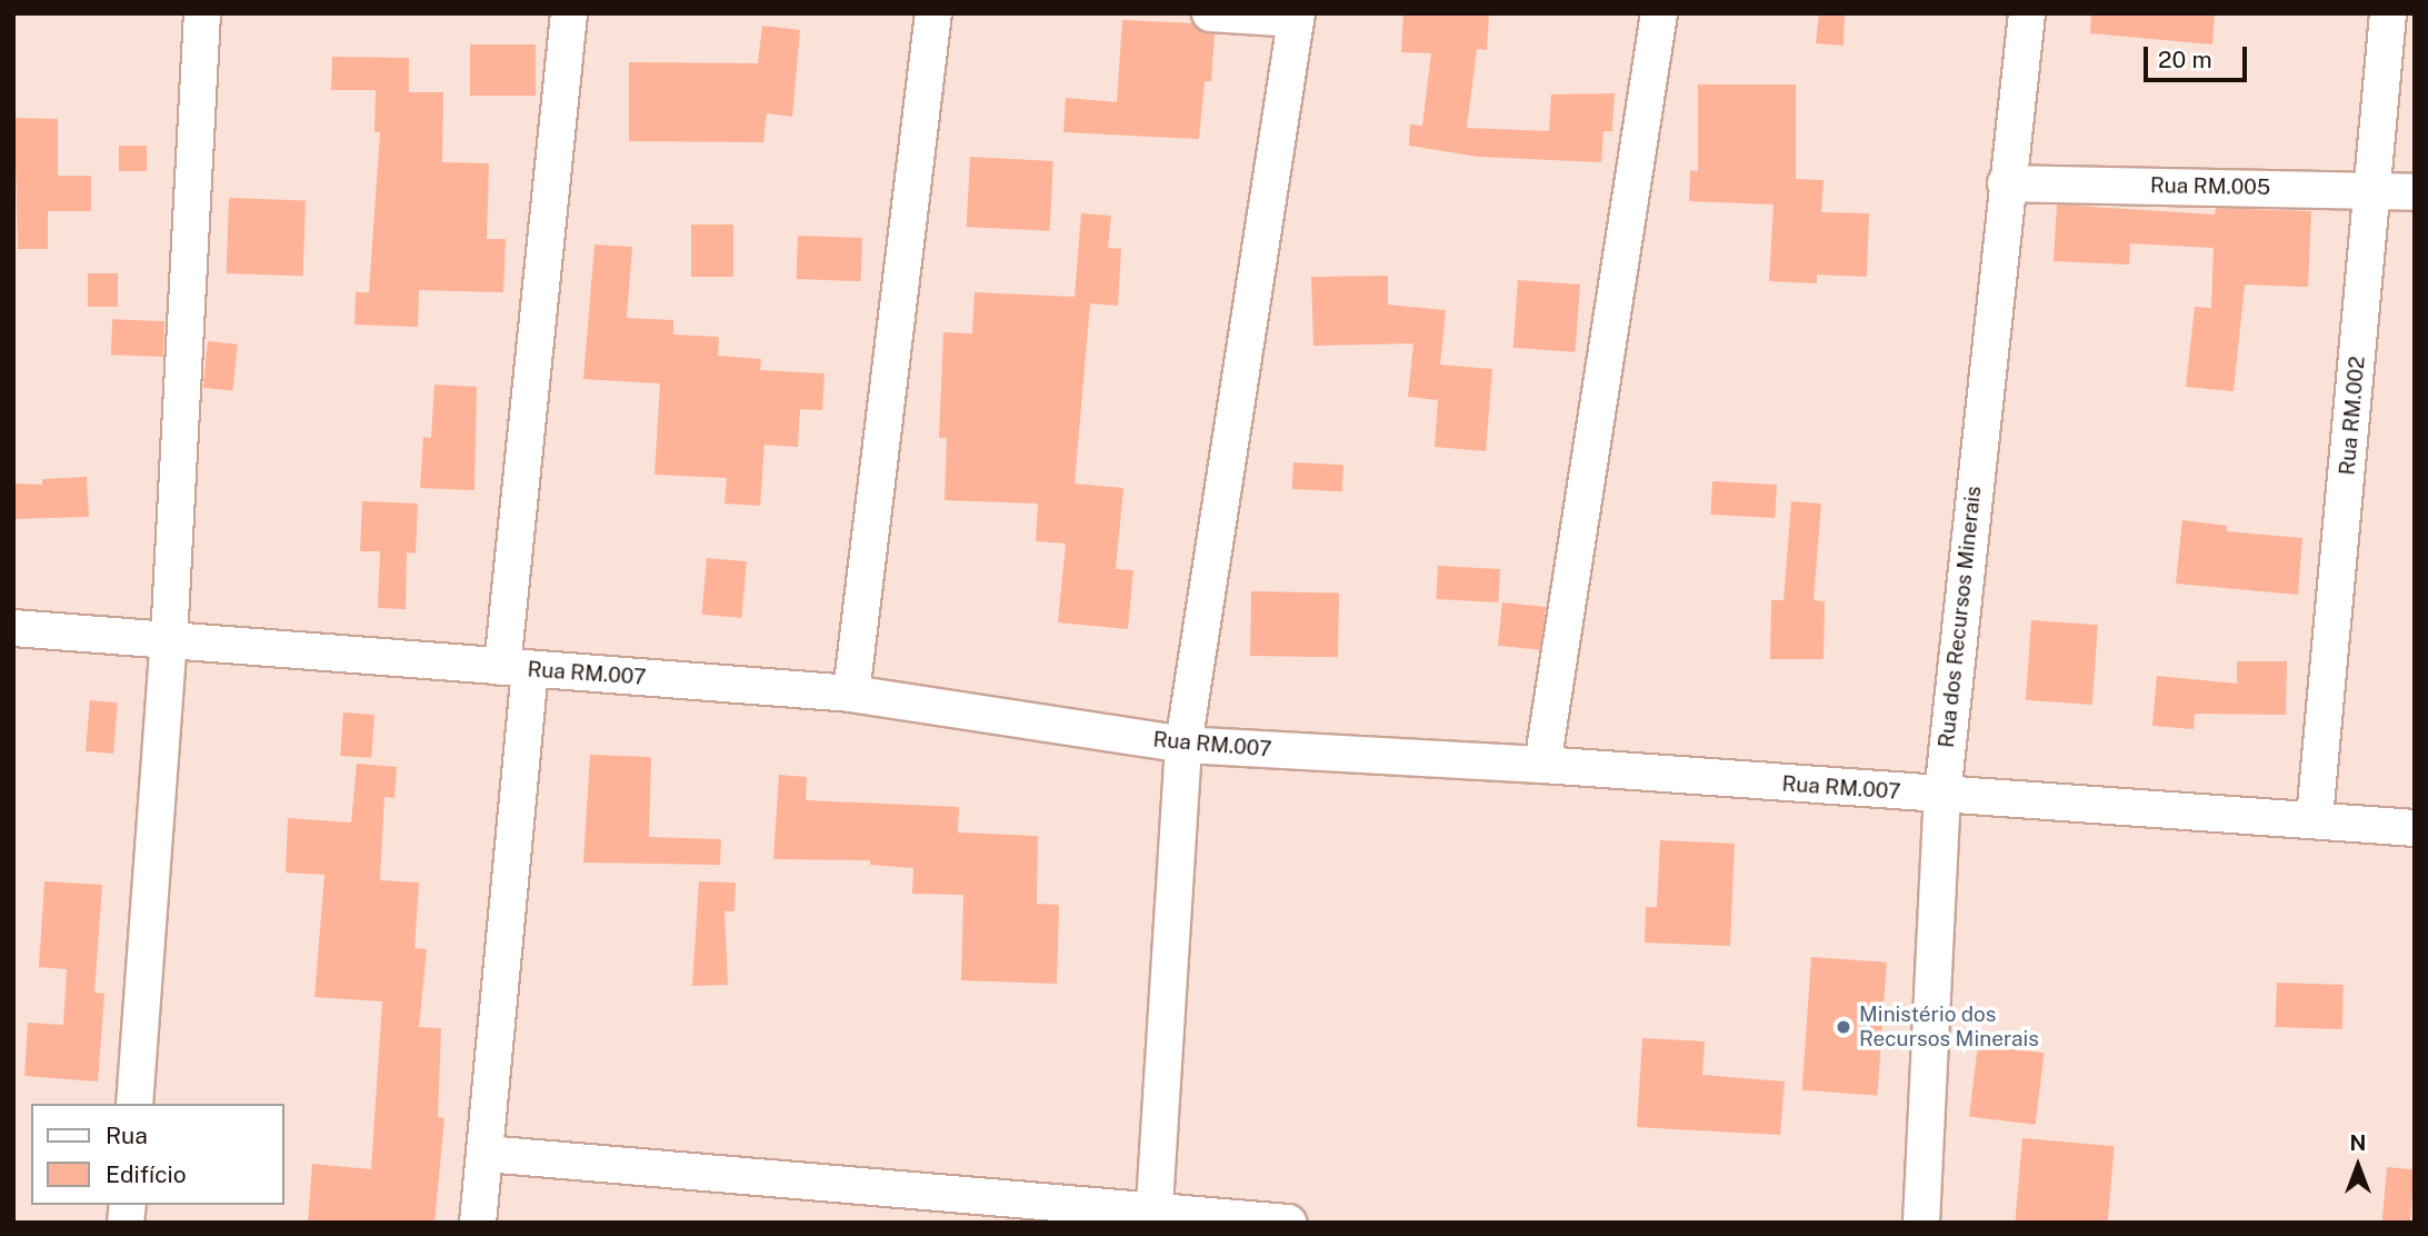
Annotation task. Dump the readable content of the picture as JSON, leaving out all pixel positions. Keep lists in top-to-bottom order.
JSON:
{
  "streets": {
    "street": [
      "Rua RM.005",
      "Rua RM.002",
      "Rua dos Recursos Minerais",
      "Rua RM.007"
    ]
  },
  "crossings": [
    ["Rua RM.005", "Rua RM.002"],
    ["Rua RM.005", "Rua dos Recursos Minerais"],
    ["Rua RM.002", "Rua RM.007"],
    ["Rua dos Recursos Minerais", "Rua RM.007"]
  ],
  "places": ["Ministério dos Recursos Minerais"],
  "legend": ["Rua", "Edifício"],
  "scale_bar": "20 m",
  "north": "top"
}
